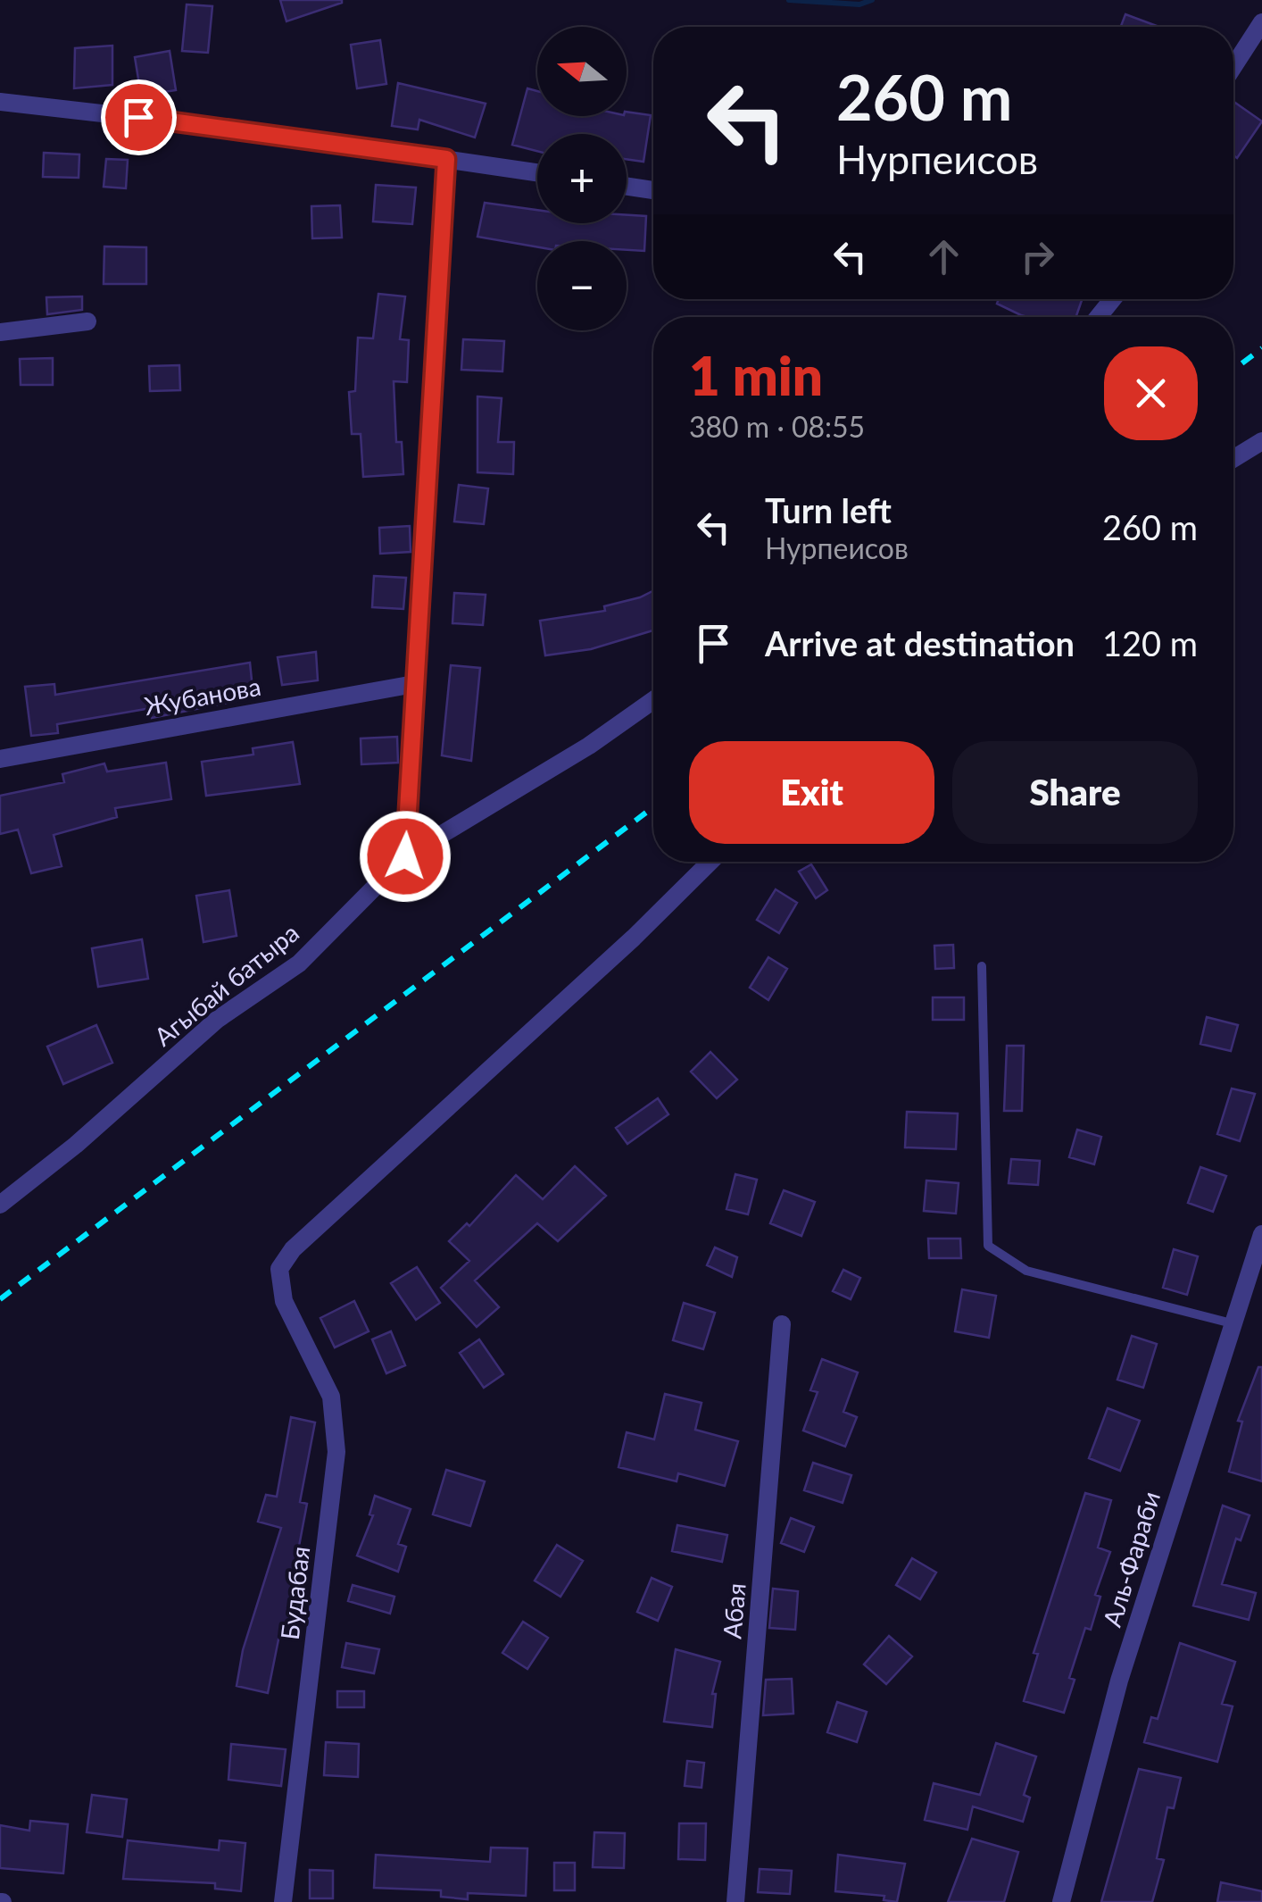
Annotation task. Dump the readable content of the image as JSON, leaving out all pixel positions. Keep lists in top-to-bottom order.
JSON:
{
  "streets": {
    "street": [
      "Жубанова",
      "Агыбай батыра",
      "Аль-Фараби",
      "Будабая",
      "Абая"
    ]
  },
  "north": "left",
  "page": {
    "map_buttons": ["+", "−"],
    "turn": ["260 m", "Нурпеисов"],
    "heading": ["1 min", "380 m · 08:55"],
    "list": [
      {
        "name": "Turn left",
        "note": "Нурпеисов",
        "value": "260 m"
      },
      {
        "name": "Arrive at destination",
        "value": "120 m"
      }
    ],
    "buttons": ["Exit", "Share"]
  }
}
